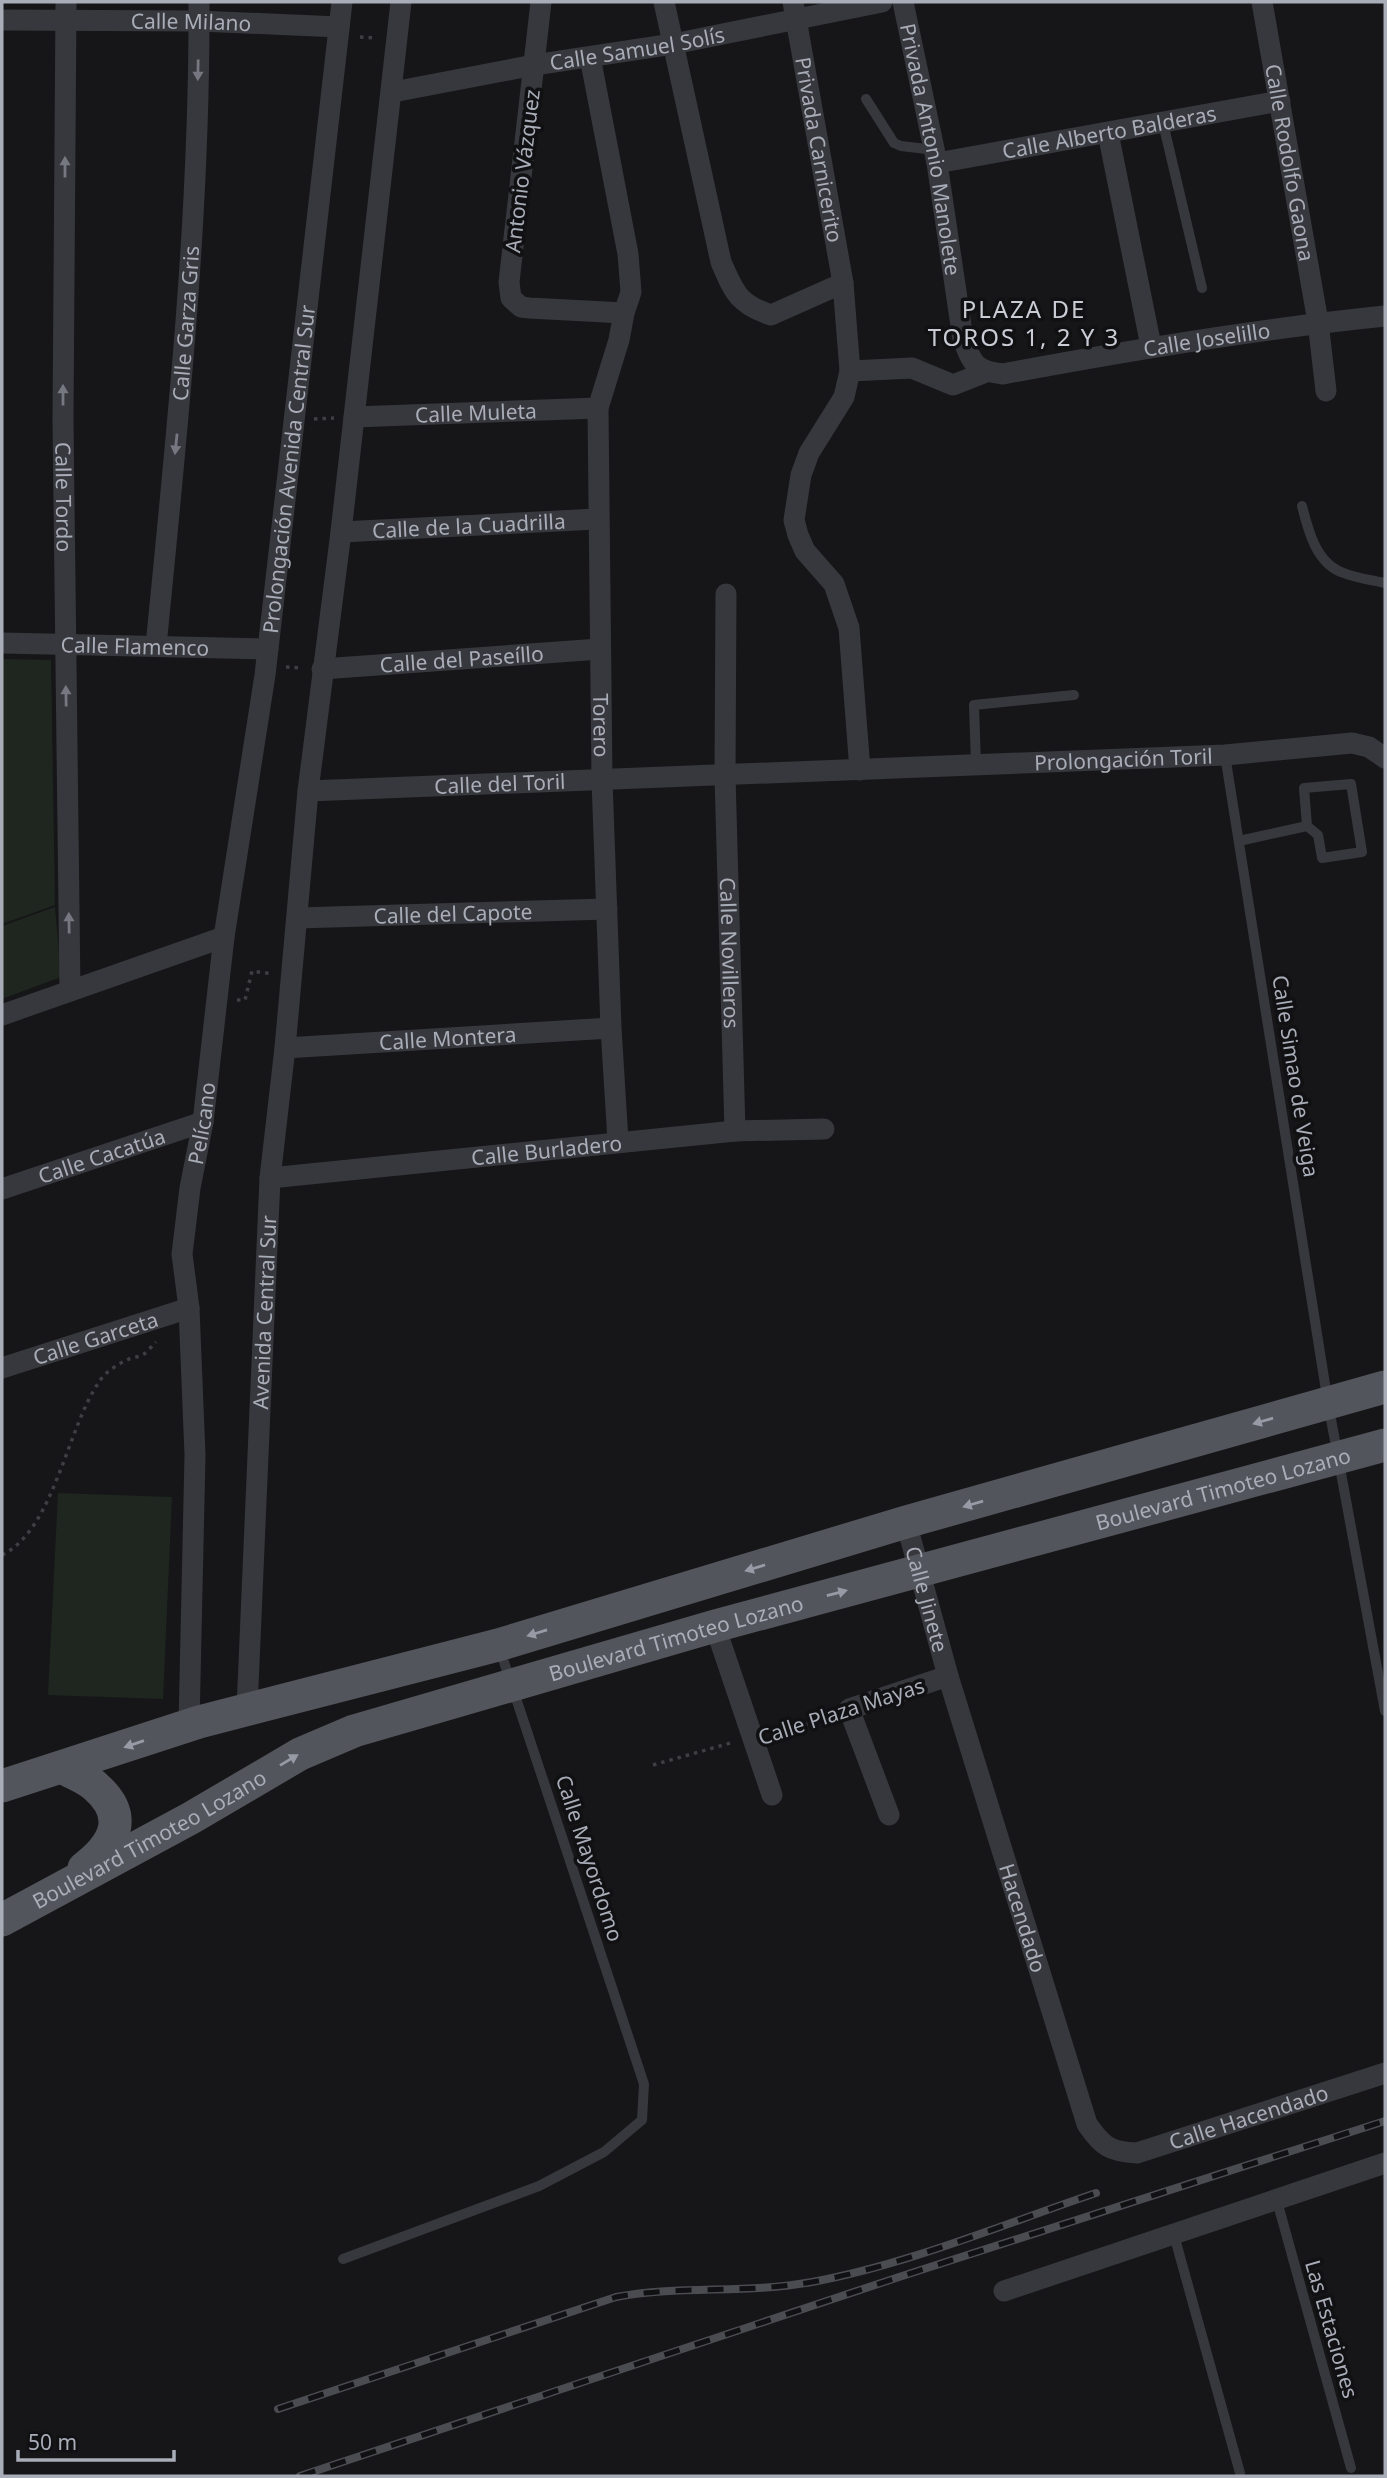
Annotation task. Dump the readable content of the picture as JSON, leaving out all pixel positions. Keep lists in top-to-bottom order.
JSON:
{
  "streets": {
    "main road": ["Boulevard Timoteo Lozano"],
    "street": [
      "Calle Milano",
      "Calle Samuel Solís",
      "Calle Alberto Balderas",
      "Privada Antonio Manolete",
      "Privada Carnicerito",
      "Calle Rodolfo Gaona",
      "Antonio Vázquez",
      "Calle Garza Gris",
      "Calle Joselillo",
      "Calle Muleta",
      "Prolongación Avenida Central Sur",
      "Calle Tordo",
      "Calle de la Cuadrilla",
      "Calle Flamenco",
      "Calle del Paseíllo",
      "Torero",
      "Prolongación Toril",
      "Calle del Toril",
      "Calle del Capote",
      "Calle Novilleros",
      "Calle Montera",
      "Pelícano",
      "Calle Burladero",
      "Calle Cacatúa",
      "Avenida Central Sur",
      "Calle Garceta",
      "Calle Jinete",
      "Calle Plaza Mayas",
      "Hacendado",
      "Calle Hacendado"
    ],
    "lane": ["Calle Simao de Veiga", "Calle Mayordomo", "Las Estaciones"]
  },
  "crossings": [
    ["Calle Milano", "Calle Garza Gris"],
    ["Calle Milano", "Prolongación Avenida Central Sur"],
    ["Calle Milano", "Calle Tordo"],
    ["Calle Samuel Solís", "Privada Carnicerito"],
    ["Calle Samuel Solís", "Antonio Vázquez"],
    ["Calle Samuel Solís", "Torero"],
    ["Calle Alberto Balderas", "Privada Antonio Manolete"],
    ["Calle Alberto Balderas", "Calle Rodolfo Gaona"],
    ["Privada Antonio Manolete", "Calle Joselillo"],
    ["Privada Carnicerito", "Calle Joselillo"],
    ["Calle Rodolfo Gaona", "Calle Joselillo"],
    ["Antonio Vázquez", "Torero"],
    ["Calle Garza Gris", "Calle Flamenco"],
    ["Calle Muleta", "Torero"],
    ["Prolongación Avenida Central Sur", "Calle Flamenco"],
    ["Prolongación Avenida Central Sur", "Pelícano"],
    ["Calle Tordo", "Calle Flamenco"],
    ["Calle de la Cuadrilla", "Torero"],
    ["Calle del Paseíllo", "Torero"],
    ["Torero", "Calle del Toril"],
    ["Torero", "Calle del Capote"],
    ["Torero", "Calle Montera"],
    ["Torero", "Calle Burladero"],
    ["Prolongación Toril", "Calle del Toril"],
    ["Prolongación Toril", "Calle Simao de Veiga"],
    ["Calle del Toril", "Calle Novilleros"],
    ["Calle del Capote", "Avenida Central Sur"],
    ["Calle Novilleros", "Calle Burladero"],
    ["Calle Montera", "Avenida Central Sur"],
    ["Calle Simao de Veiga", "Boulevard Timoteo Lozano"],
    ["Pelícano", "Calle Cacatúa"],
    ["Pelícano", "Avenida Central Sur"],
    ["Pelícano", "Calle Garceta"],
    ["Pelícano", "Boulevard Timoteo Lozano"],
    ["Calle Burladero", "Avenida Central Sur"],
    ["Avenida Central Sur", "Boulevard Timoteo Lozano"],
    ["Boulevard Timoteo Lozano", "Calle Jinete"],
    ["Boulevard Timoteo Lozano", "Calle Mayordomo"],
    ["Calle Jinete", "Calle Plaza Mayas"],
    ["Calle Jinete", "Hacendado"],
    ["Calle Plaza Mayas", "Hacendado"],
    ["Hacendado", "Calle Hacendado"]
  ],
  "one_way": ["Calle Tordo"],
  "districts": ["PLAZA DE TOROS 1, 2 Y 3"],
  "scale_bar": "50 m"
}
